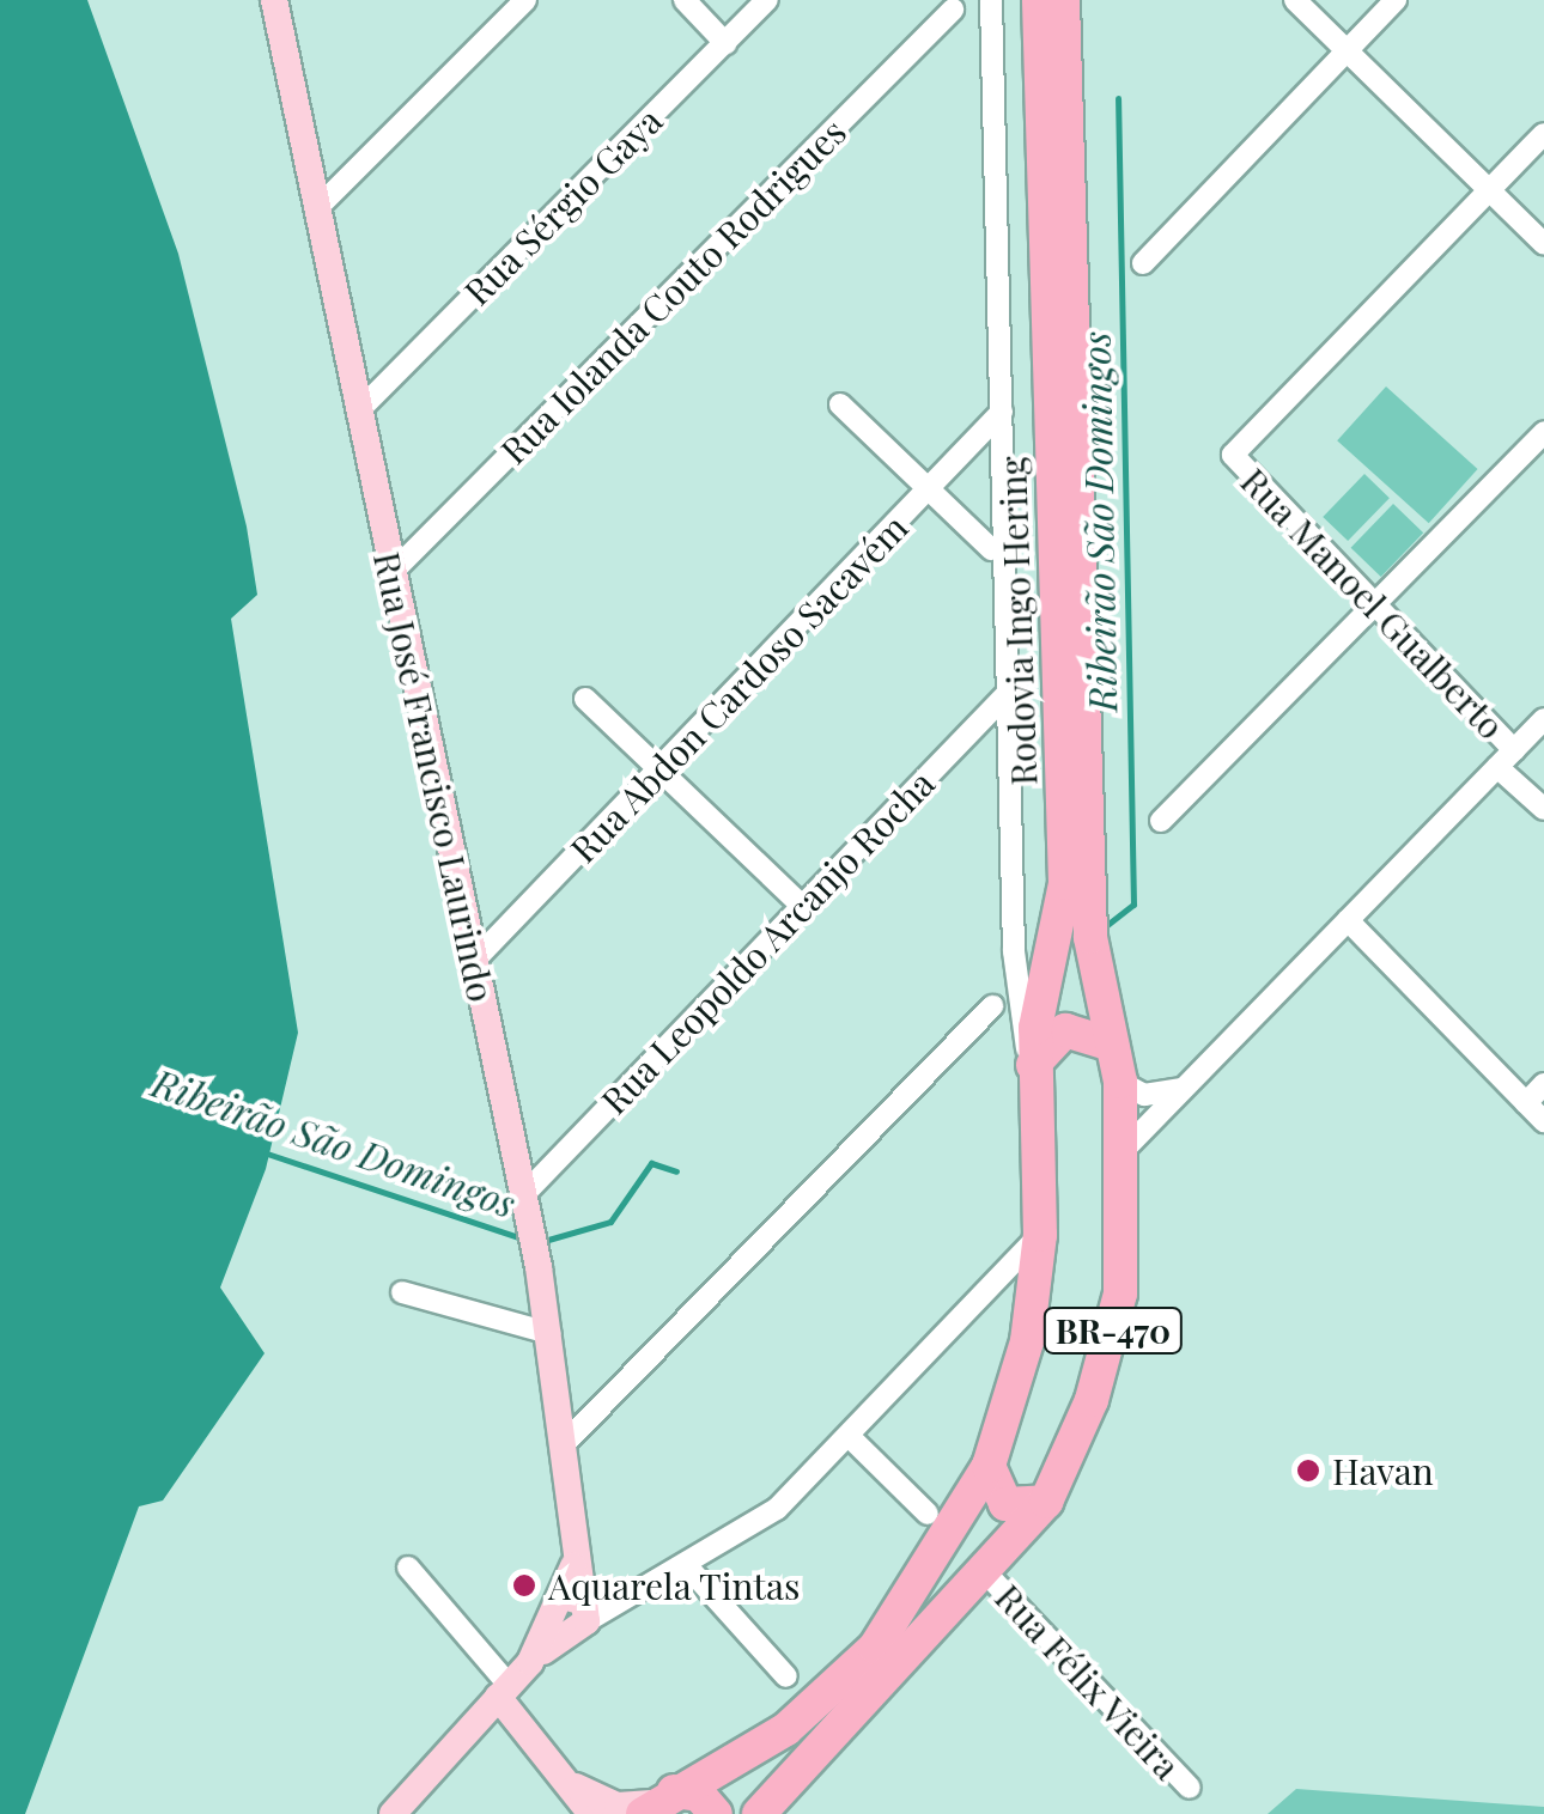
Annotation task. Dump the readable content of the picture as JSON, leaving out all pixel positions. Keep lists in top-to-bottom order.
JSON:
{
  "streets": {
    "highway": ["Rodovia Ingo Hering", "BR-470"],
    "main road": ["Rua José Francisco Laurindo"],
    "street": [
      "Rua Sérgio Gaya",
      "Rua Iolanda Couto Rodrigues",
      "Rua Manoel Gualberto",
      "Rua Abdon Cardoso Sacavém",
      "Rua Leopoldo Arcanjo Rocha",
      "Rua Félix Vieira"
    ]
  },
  "crossings": [
    ["Rua Sérgio Gaya", "Rua José Francisco Laurindo"],
    ["Rua Iolanda Couto Rodrigues", "Rua José Francisco Laurindo"],
    ["Rodovia Ingo Hering", "BR-470"],
    ["Rua Abdon Cardoso Sacavém", "Rua José Francisco Laurindo"],
    ["Rua José Francisco Laurindo", "Rua Leopoldo Arcanjo Rocha"],
    ["BR-470", "Rua Félix Vieira"]
  ],
  "water": ["Ribeirão São Domingos"],
  "places": ["Havan", "Aquarela Tintas"]
}
